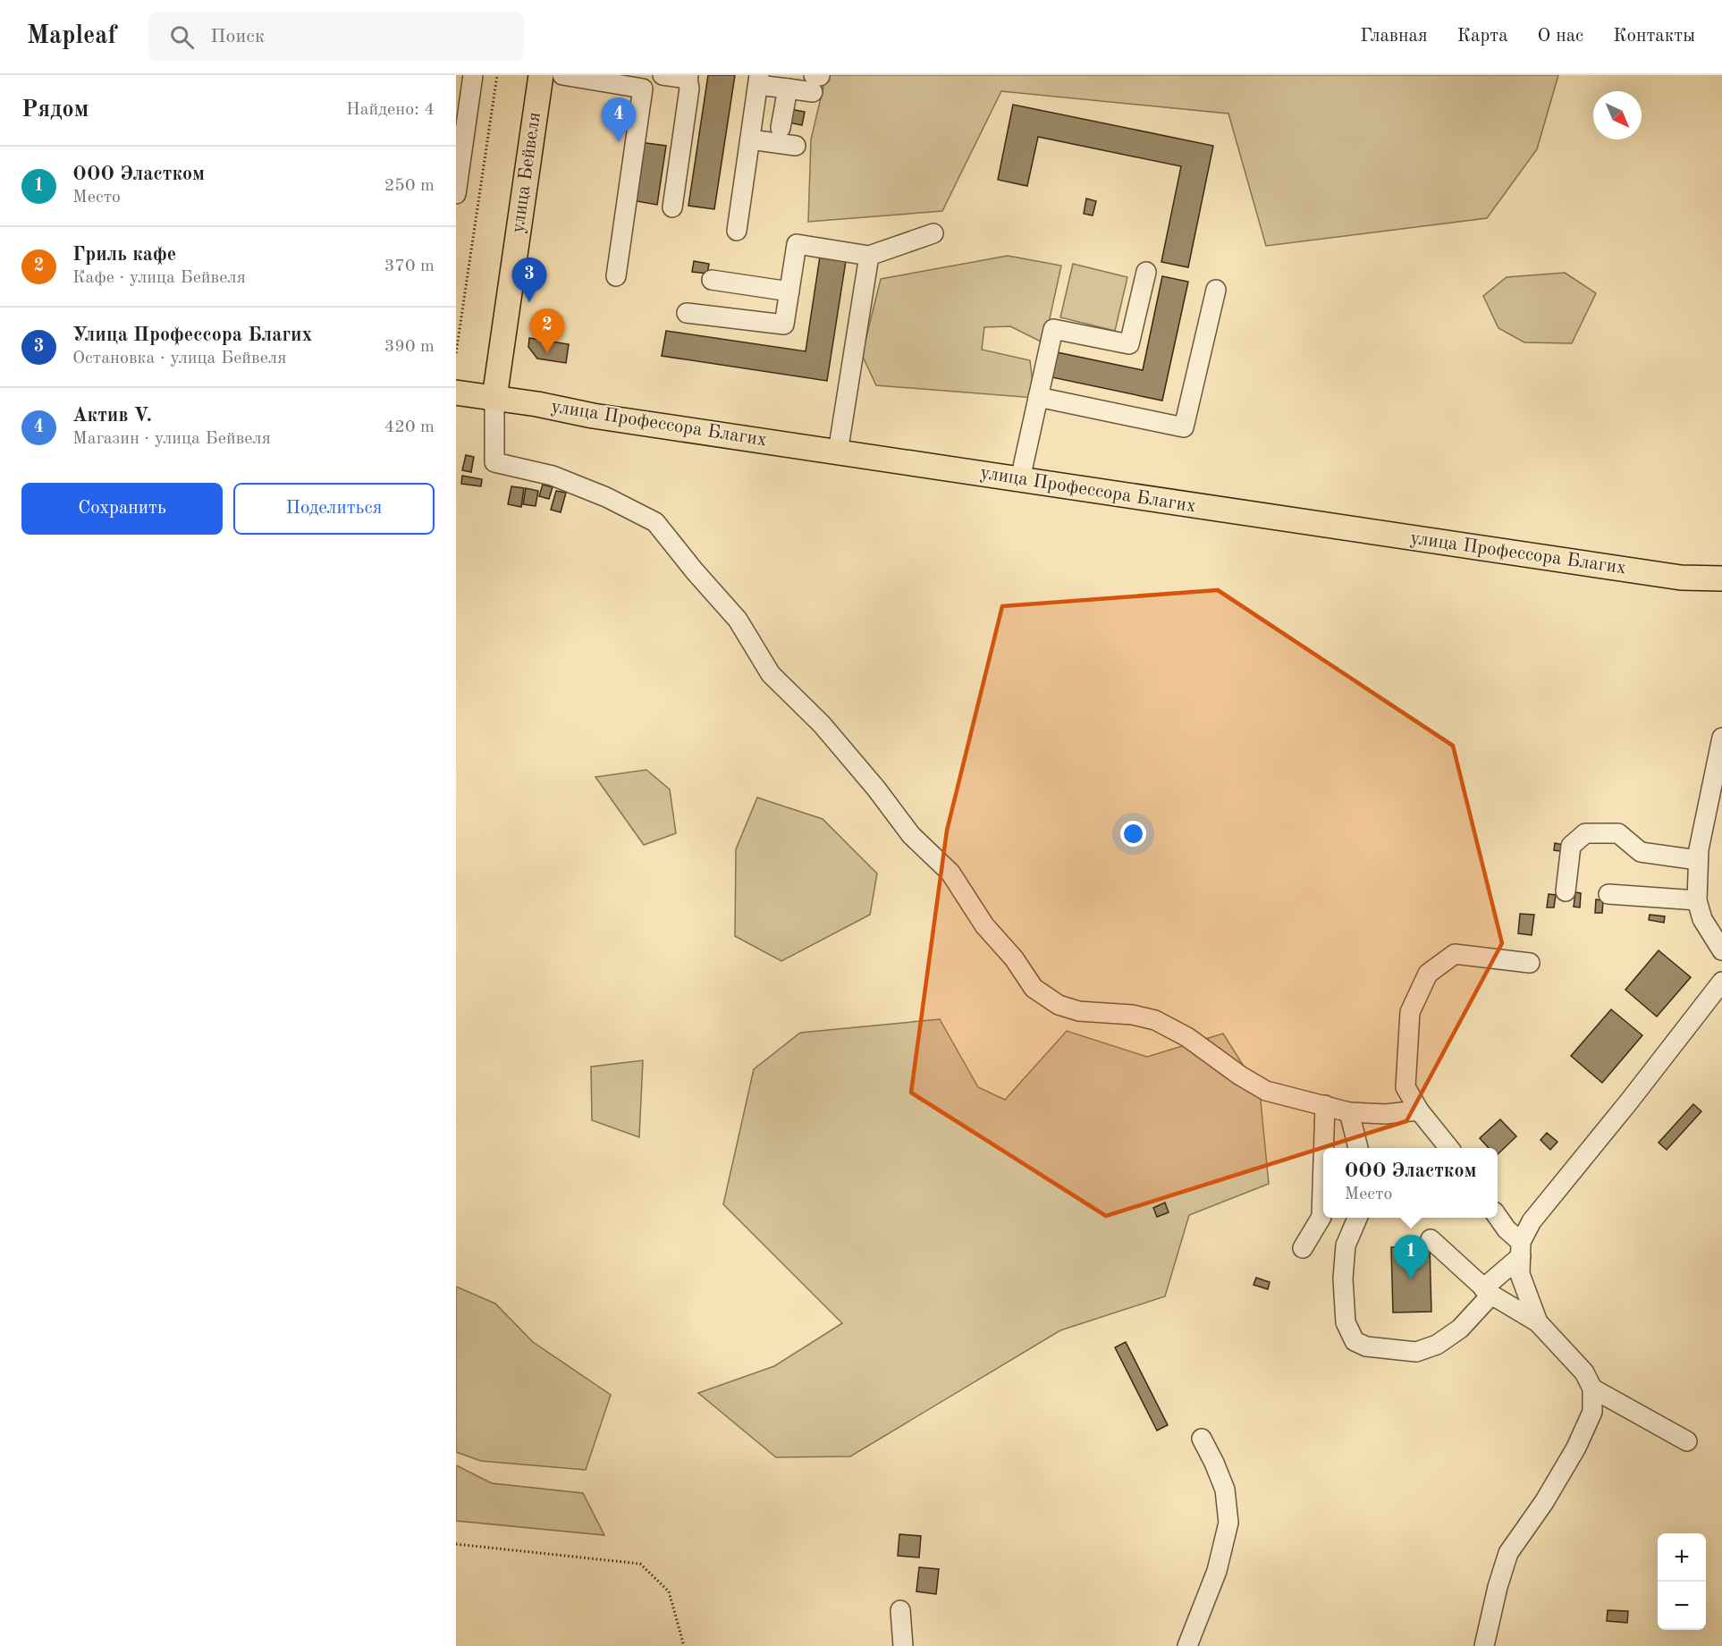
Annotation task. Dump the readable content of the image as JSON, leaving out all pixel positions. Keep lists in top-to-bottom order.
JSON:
{
  "streets": {
    "main road": ["улица Бейвеля", "улица Профессора Благих"]
  },
  "crossings": [
    ["улица Бейвеля", "улица Профессора Благих"]
  ],
  "north": "bottom right",
  "page": {
    "header": "Mapleaf",
    "search": "Поиск",
    "nav": [
      "Главная",
      "Карта",
      "О нас",
      "Контакты"
    ],
    "heading": ["Рядом", "Найдено: 4"],
    "pins": [
      "4",
      "3",
      "2",
      "1"
    ],
    "list": [
      {
        "mark": "1",
        "name": "ООО Эластком",
        "note": "Место",
        "value": "250 m"
      },
      {
        "mark": "2",
        "name": "Гриль кафе",
        "note": "Кафе · улица Бейвеля",
        "value": "370 m"
      },
      {
        "mark": "3",
        "name": "Улица Профессора Благих",
        "note": "Остановка · улица Бейвеля",
        "value": "390 m"
      },
      {
        "mark": "4",
        "name": "Актив V.",
        "note": "Магазин · улица Бейвеля",
        "value": "420 m"
      }
    ],
    "buttons": ["Сохранить", "Поделиться"],
    "popup": ["ООО Эластком", "Место"],
    "map_buttons": ["+", "−"]
  }
}
